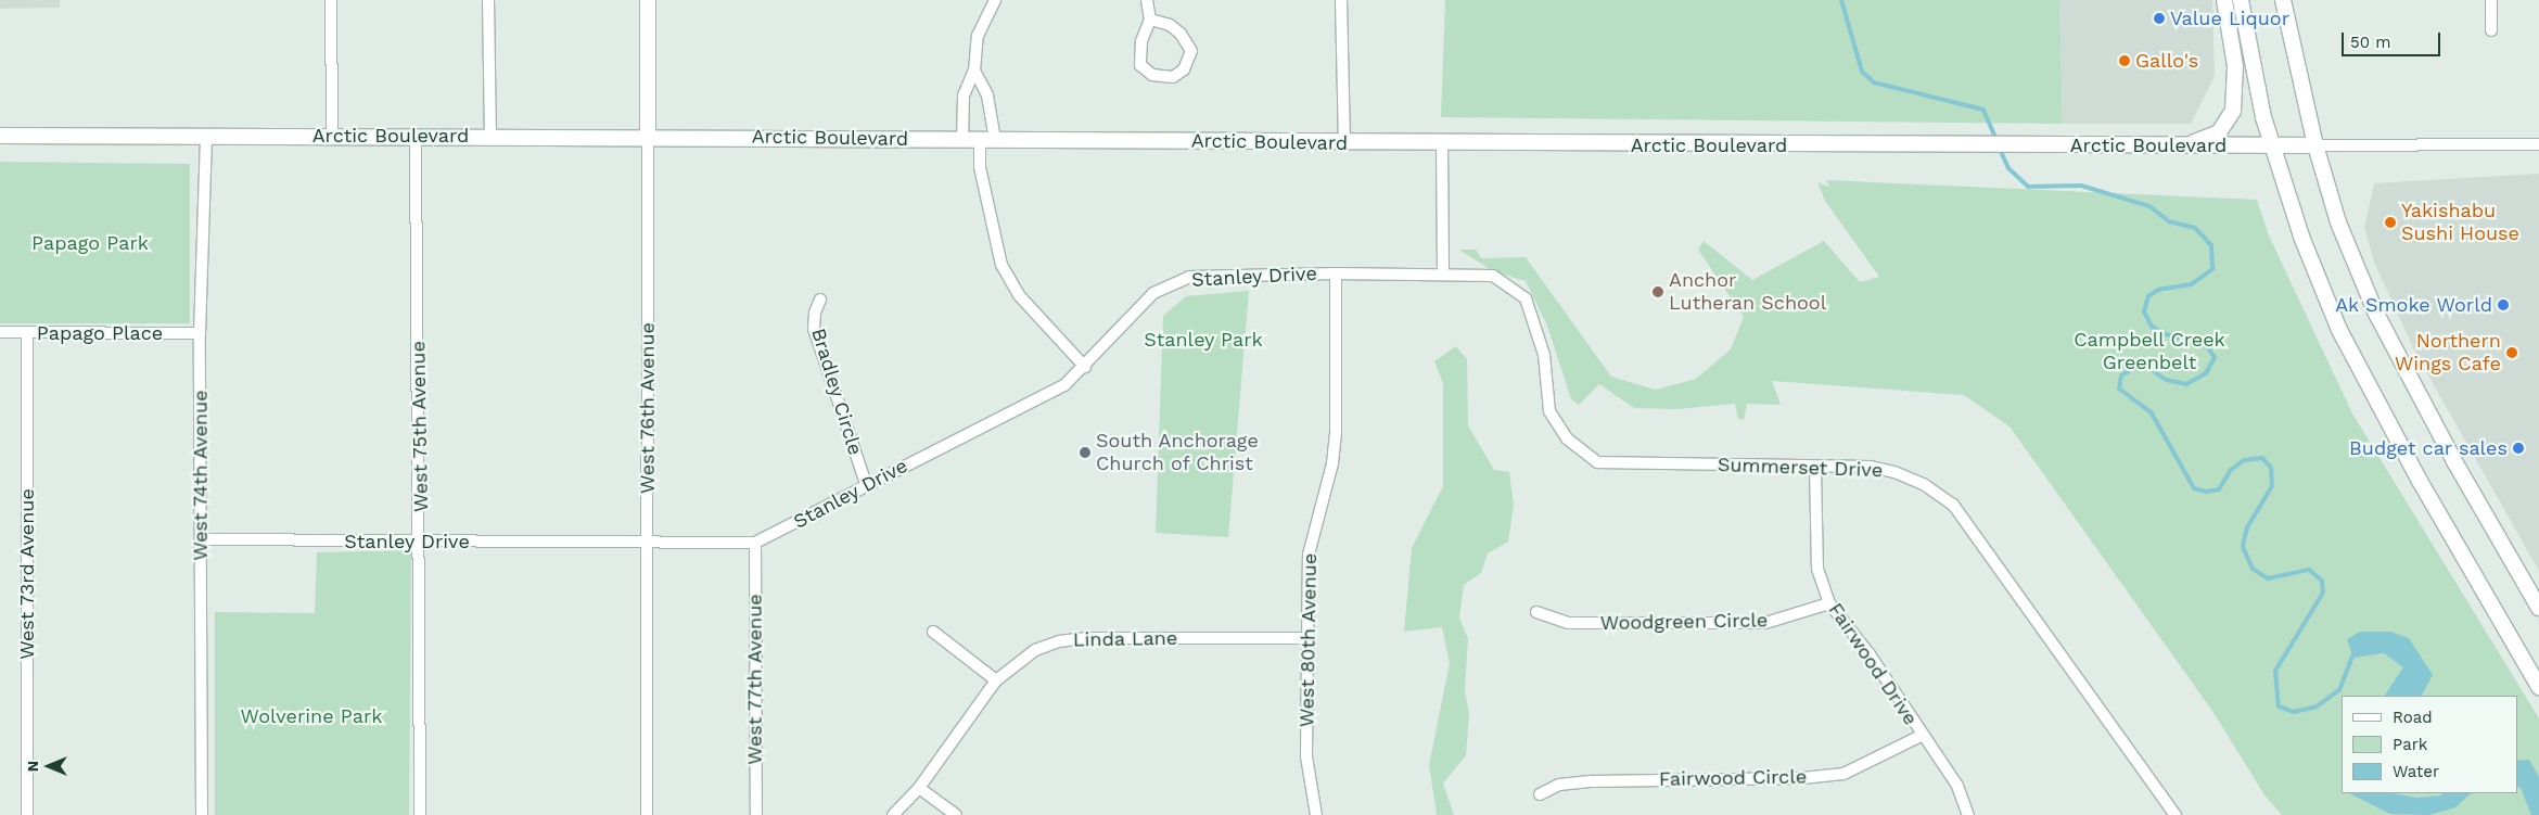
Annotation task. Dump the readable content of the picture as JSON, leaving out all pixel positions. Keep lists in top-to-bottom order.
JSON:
{
  "streets": {
    "main road": ["Arctic Boulevard", "West 76th Avenue"],
    "street": [
      "Stanley Drive",
      "Papago Place",
      "Bradley Circle",
      "West 75th Avenue",
      "Summerset Drive",
      "West 74th Avenue",
      "West 73rd Avenue",
      "Woodgreen Circle",
      "Linda Lane",
      "West 80th Avenue",
      "Fairwood Drive",
      "West 77th Avenue",
      "Fairwood Circle"
    ]
  },
  "crossings": [
    ["Arctic Boulevard", "West 76th Avenue"],
    ["Arctic Boulevard", "West 75th Avenue"],
    ["Arctic Boulevard", "West 74th Avenue"],
    ["Stanley Drive", "Bradley Circle"],
    ["Stanley Drive", "West 76th Avenue"],
    ["Stanley Drive", "West 75th Avenue"],
    ["Stanley Drive", "Summerset Drive"],
    ["Stanley Drive", "West 74th Avenue"],
    ["Stanley Drive", "West 80th Avenue"],
    ["Stanley Drive", "West 77th Avenue"],
    ["Papago Place", "West 74th Avenue"],
    ["Papago Place", "West 73rd Avenue"],
    ["Summerset Drive", "Fairwood Drive"],
    ["Woodgreen Circle", "Fairwood Drive"],
    ["Linda Lane", "West 80th Avenue"],
    ["Fairwood Drive", "Fairwood Circle"]
  ],
  "parks": [
    "Papago Park",
    "Stanley Park",
    "Campbell Creek Greenbelt",
    "Wolverine Park"
  ],
  "places": [
    "Value Liquor",
    "Gallo's",
    "Yakishabu Sushi House",
    "Anchor Lutheran School",
    "Ak Smoke World",
    "Northern Wings Cafe",
    "Budget car sales",
    "South Anchorage Church of Christ"
  ],
  "legend": ["Road", "Park", "Water"],
  "scale_bar": "50 m",
  "north": "left"
}
